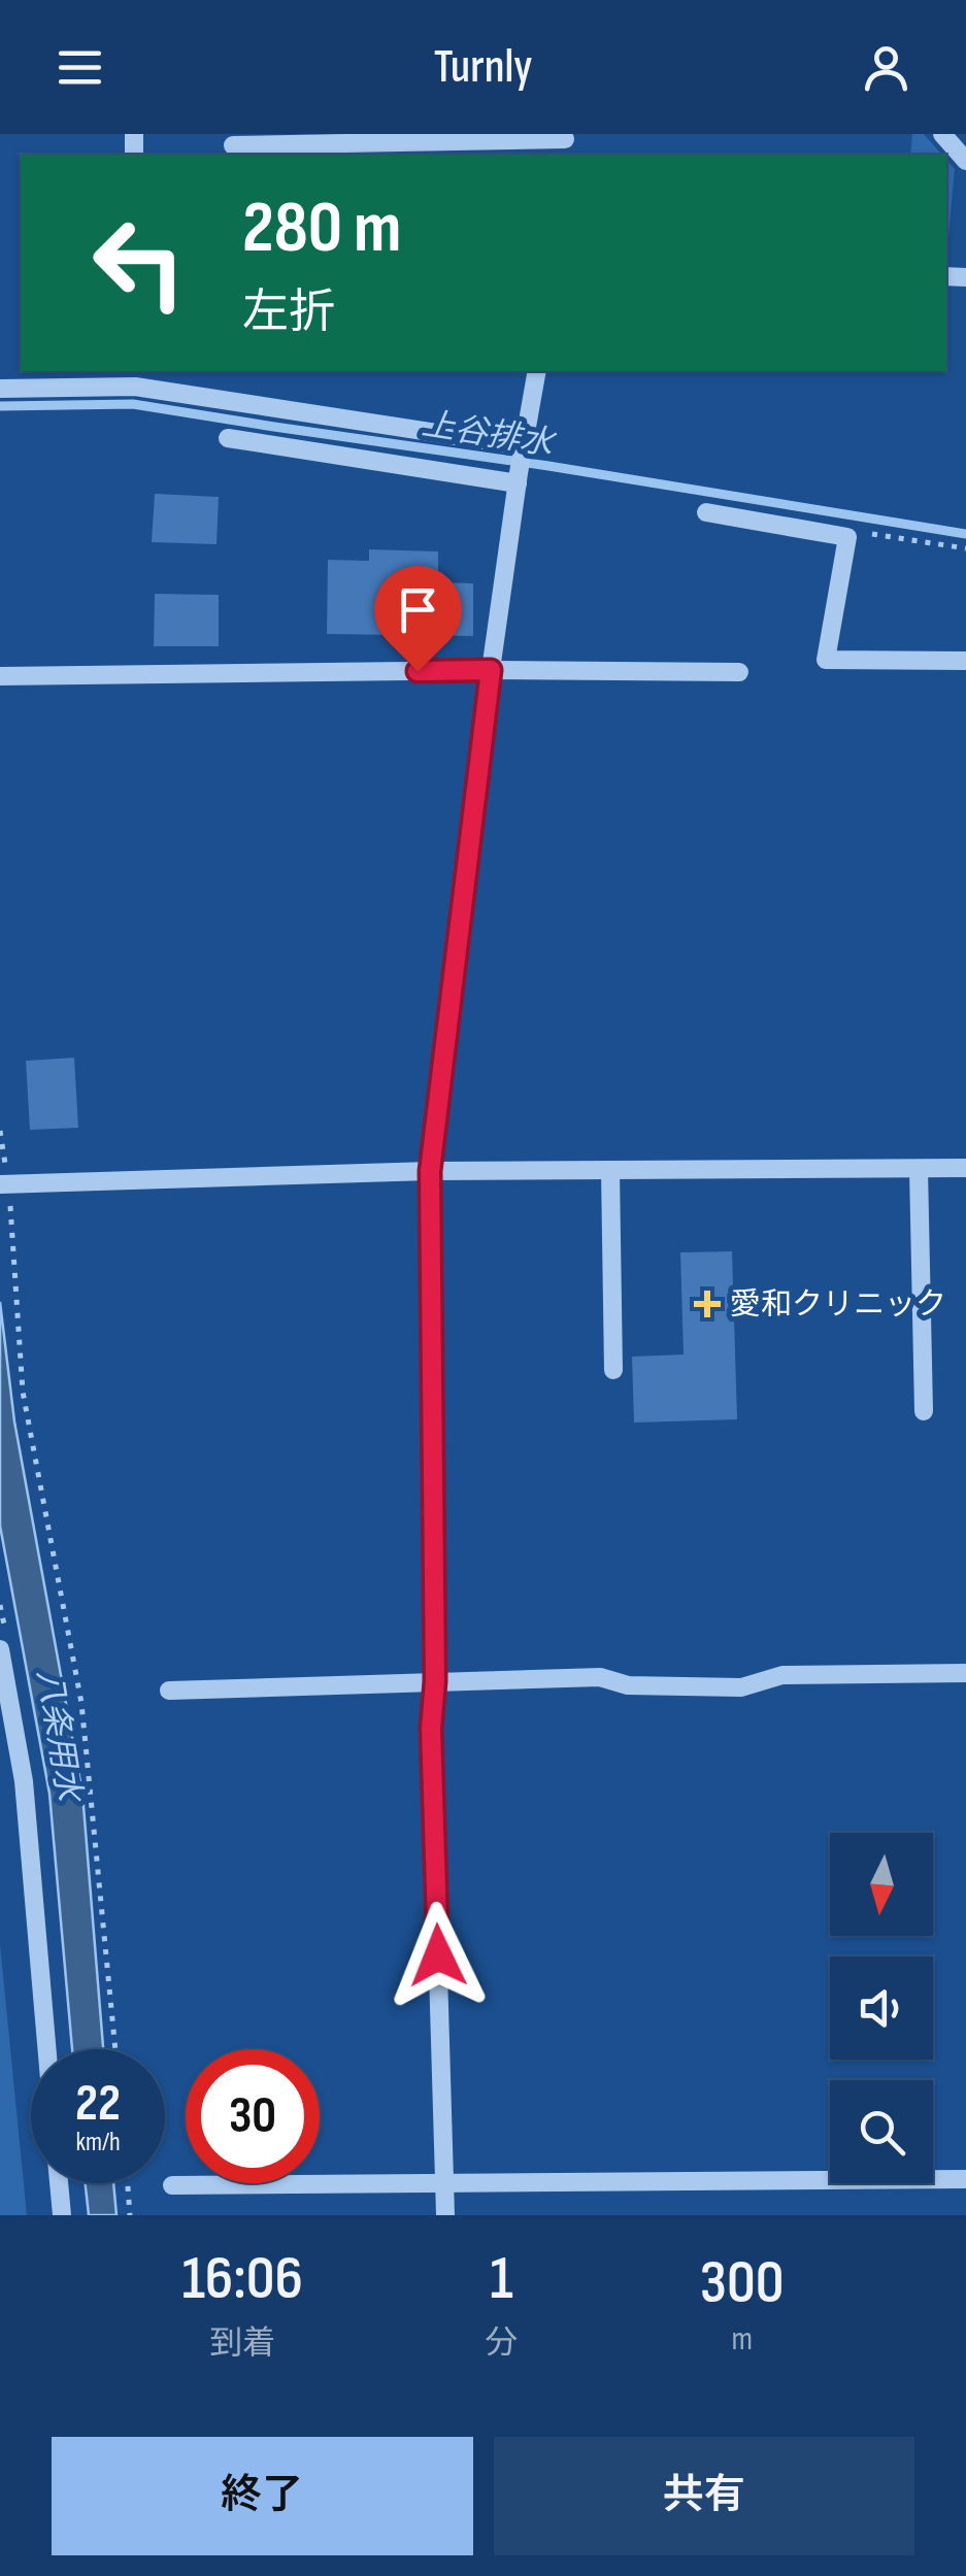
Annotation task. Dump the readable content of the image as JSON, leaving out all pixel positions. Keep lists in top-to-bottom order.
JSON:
{
  "water": ["上谷排水", "八条用水"],
  "places": {
    "health": ["愛和クリニック"]
  },
  "north": "bottom",
  "page": {
    "header": "Turnly",
    "turn": ["280 m", "左折"],
    "speed": "22 km/h",
    "limit": "30",
    "eta": [
      "16:06",
      "到着",
      "1",
      "分",
      "300",
      "m"
    ],
    "buttons": ["終了", "共有"]
  }
}
